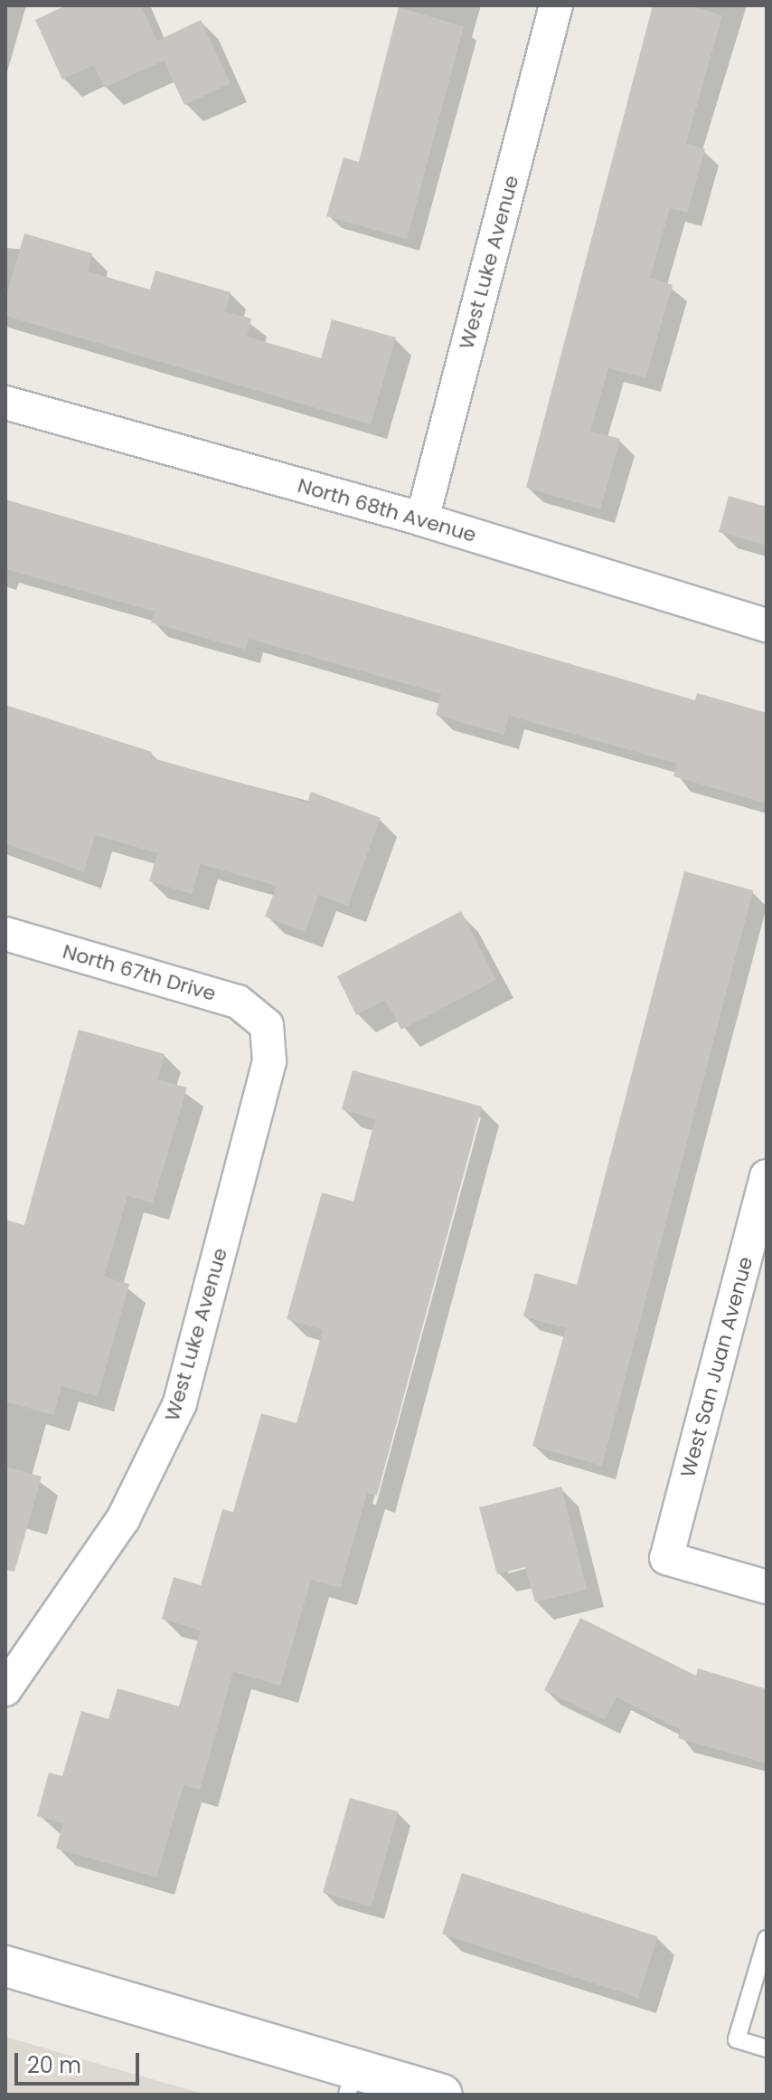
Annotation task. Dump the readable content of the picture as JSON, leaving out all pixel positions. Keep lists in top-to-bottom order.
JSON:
{
  "streets": {
    "street": [
      "West Luke Avenue",
      "North 68th Avenue",
      "North 67th Drive",
      "West San Juan Avenue"
    ]
  },
  "crossings": [
    ["West Luke Avenue", "North 68th Avenue"],
    ["West Luke Avenue", "North 67th Drive"]
  ],
  "scale_bar": "20 m"
}
